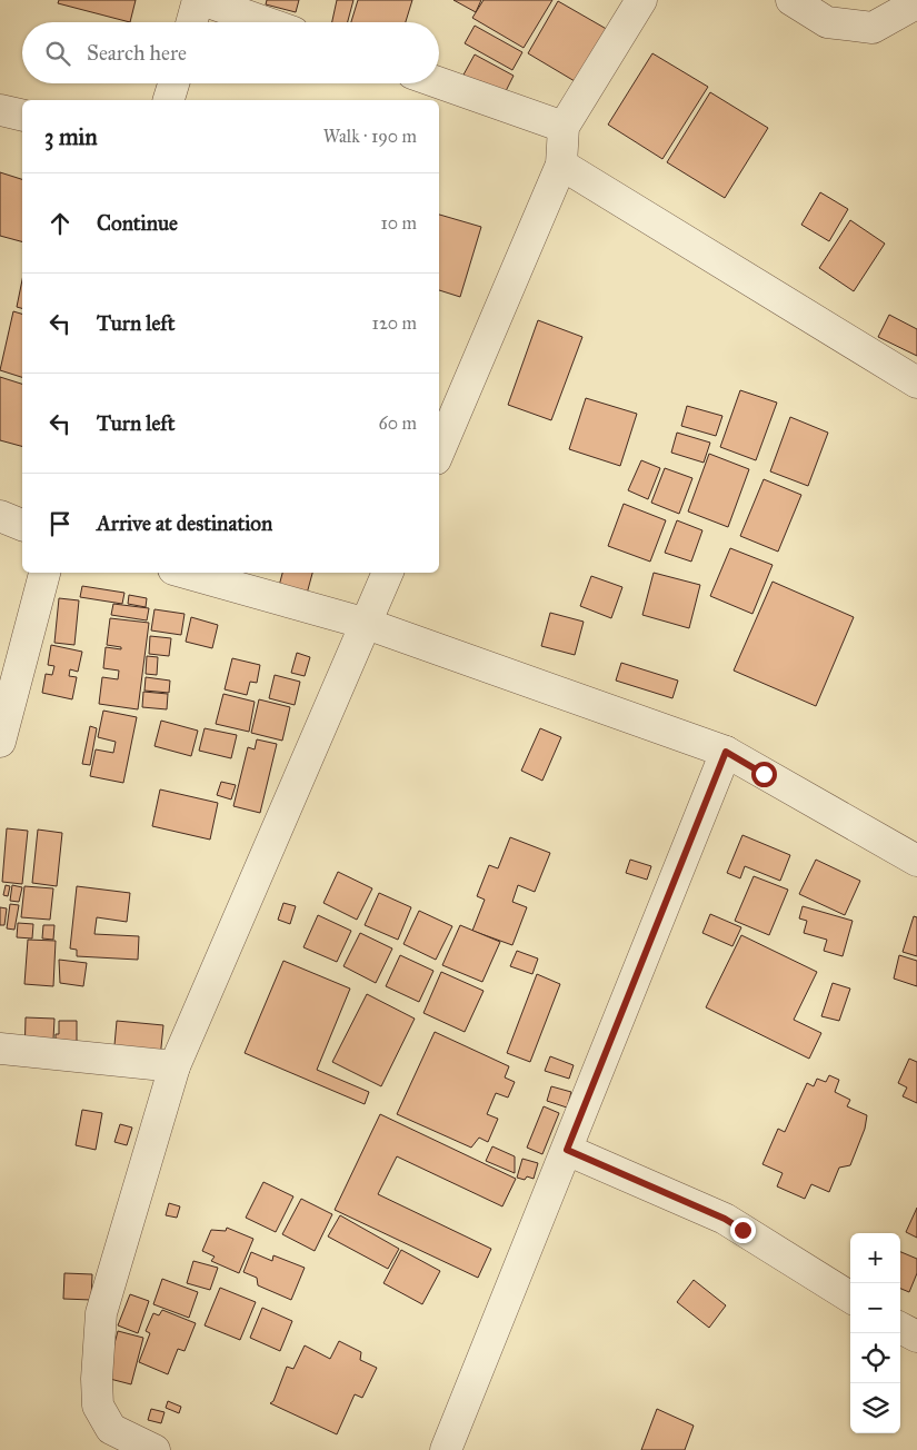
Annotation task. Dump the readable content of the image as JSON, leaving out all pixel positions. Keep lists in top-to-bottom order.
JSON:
{
  "page": {
    "search": "Search here",
    "heading": ["3 min", "Walk · 190 m"],
    "list": [
      ["Continue", "10 m"],
      ["Turn left", "120 m"],
      ["Turn left", "60 m"],
      "Arrive at destination"
    ],
    "map_buttons": ["+", "−"]
  }
}
